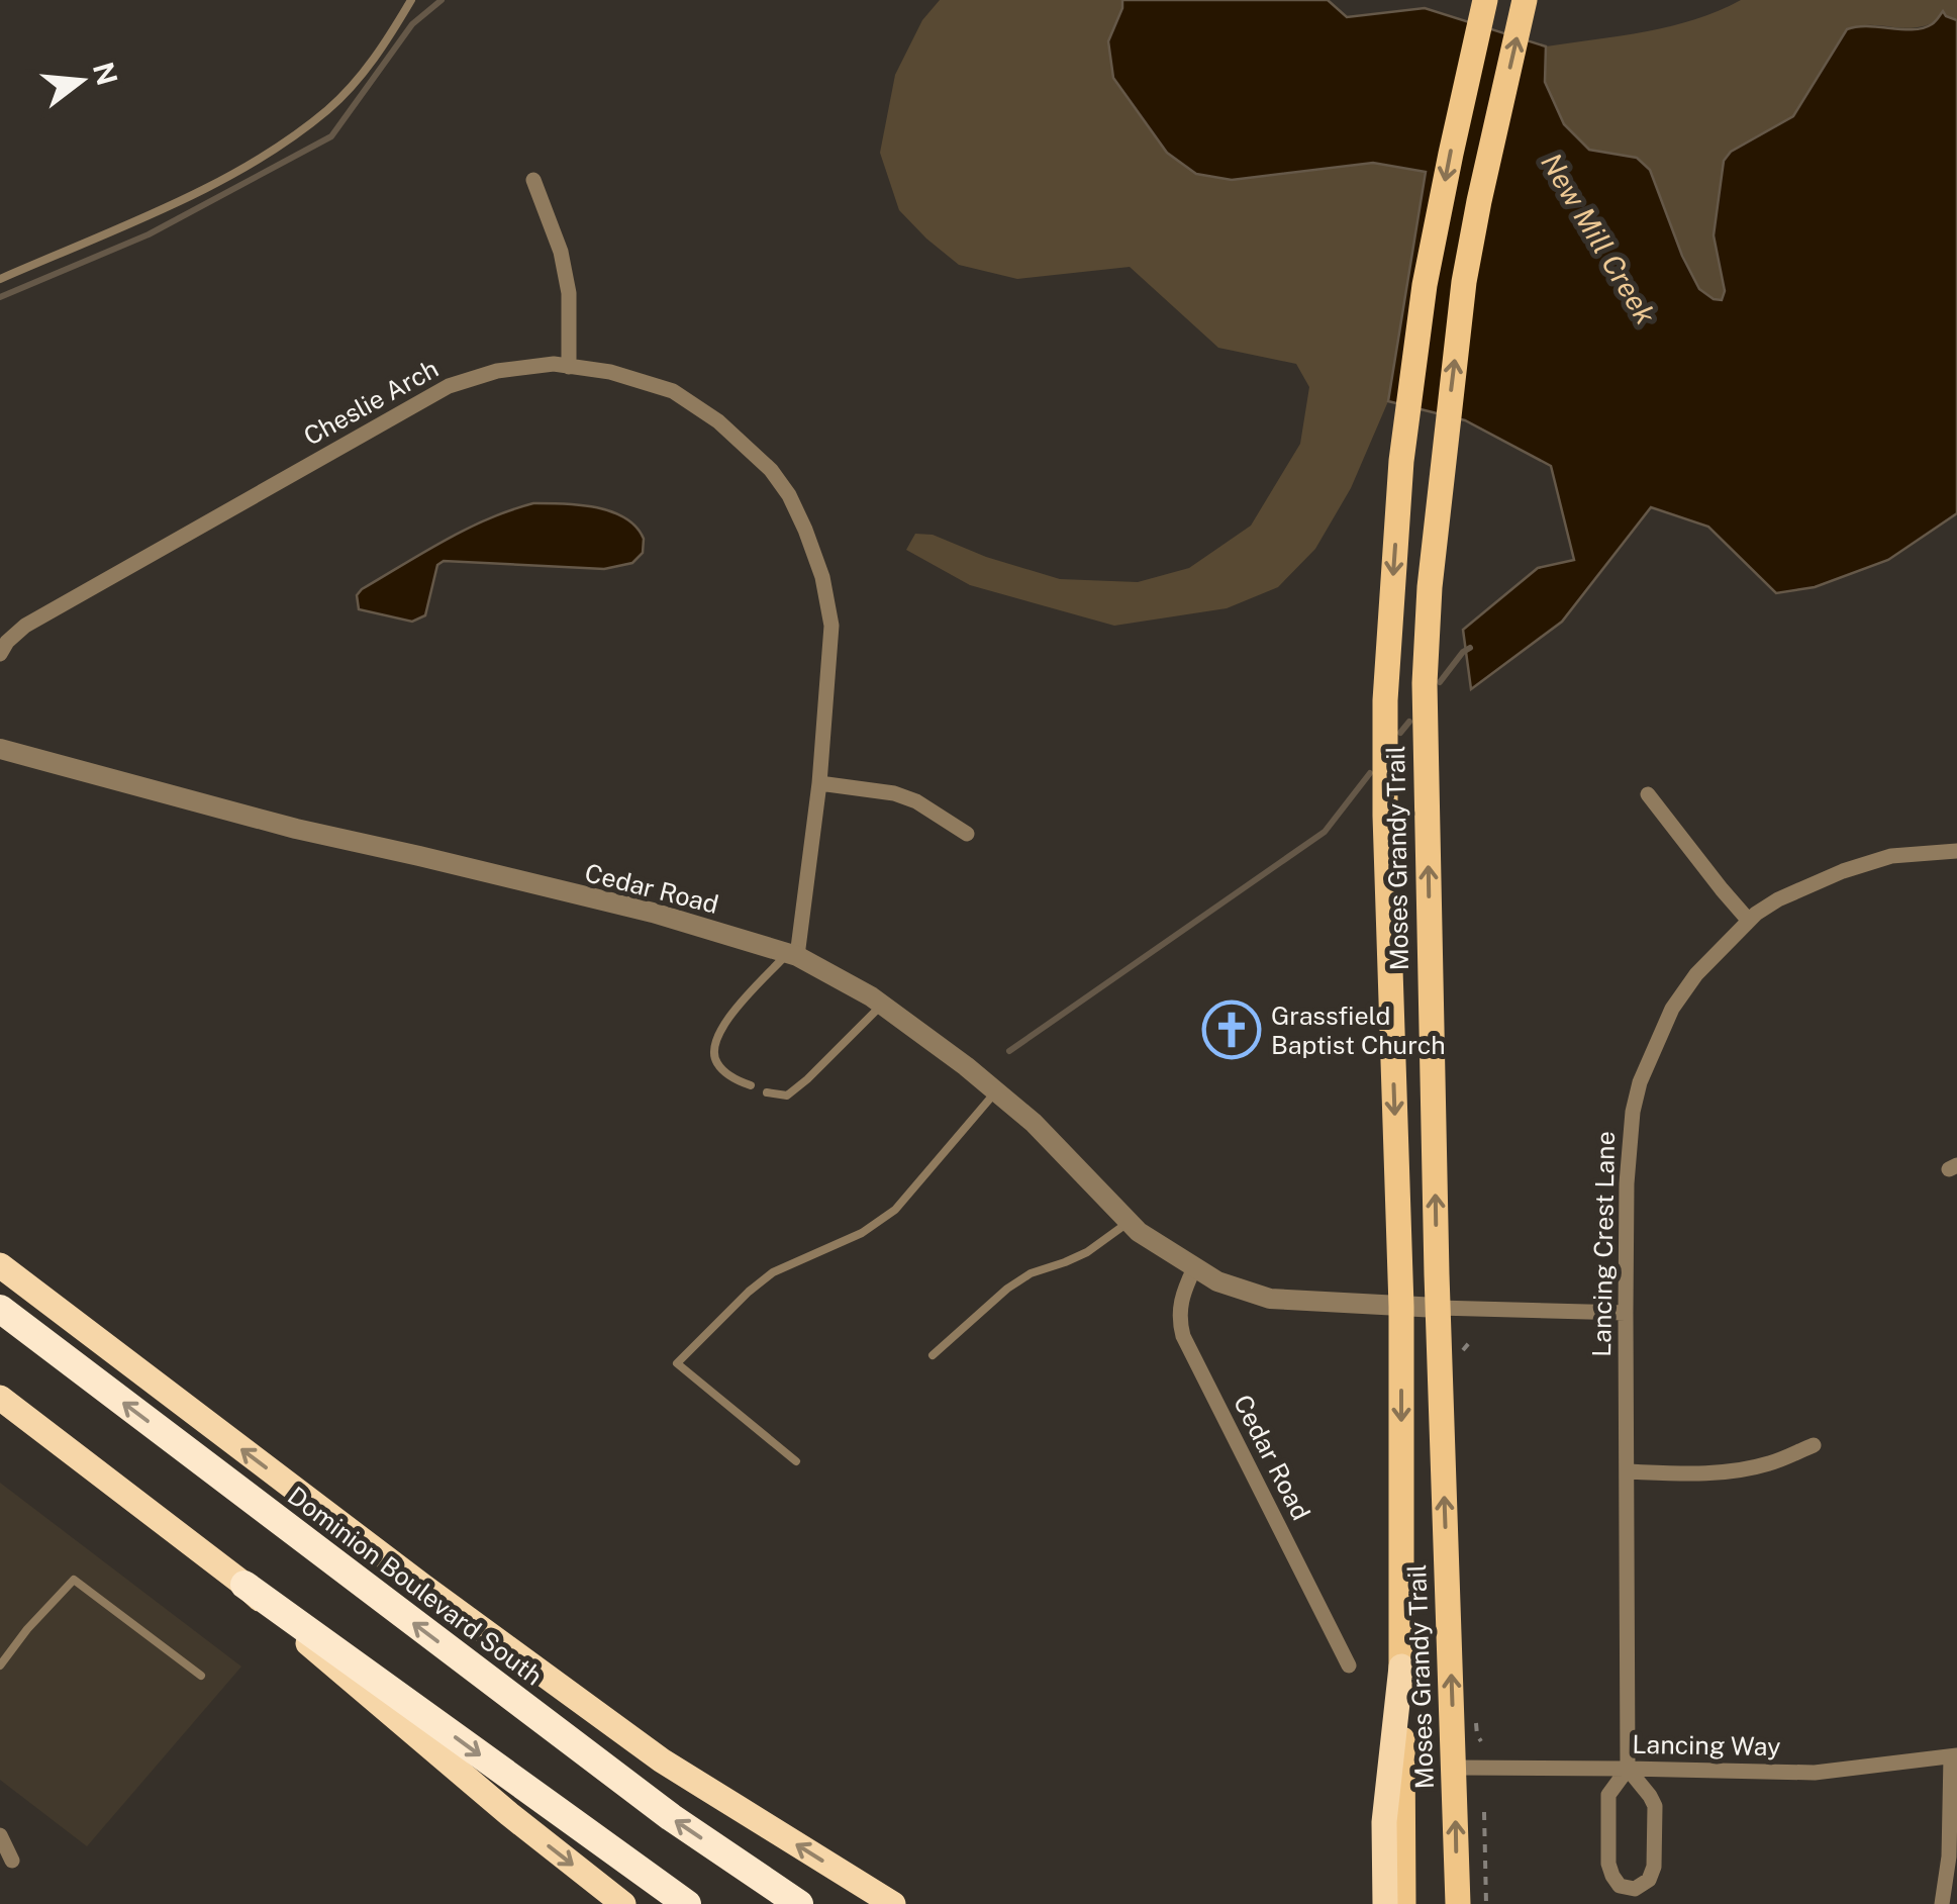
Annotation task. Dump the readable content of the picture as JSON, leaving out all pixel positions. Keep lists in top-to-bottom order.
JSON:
{
  "streets": {
    "highway": ["Dominion Boulevard South"],
    "main road": ["Moses Grandy Trail"],
    "street": [
      "Cheslie Arch",
      "Cedar Road",
      "Lancing Crest Lane",
      "Lancing Way"
    ]
  },
  "crossings": [
    ["Cheslie Arch", "Cedar Road"],
    ["Moses Grandy Trail", "Cedar Road"],
    ["Moses Grandy Trail", "Lancing Way"],
    ["Lancing Crest Lane", "Lancing Way"]
  ],
  "water": ["New Mill Creek"],
  "places": {
    "church": ["Grassfield Baptist Church"]
  },
  "north": "right"
}
